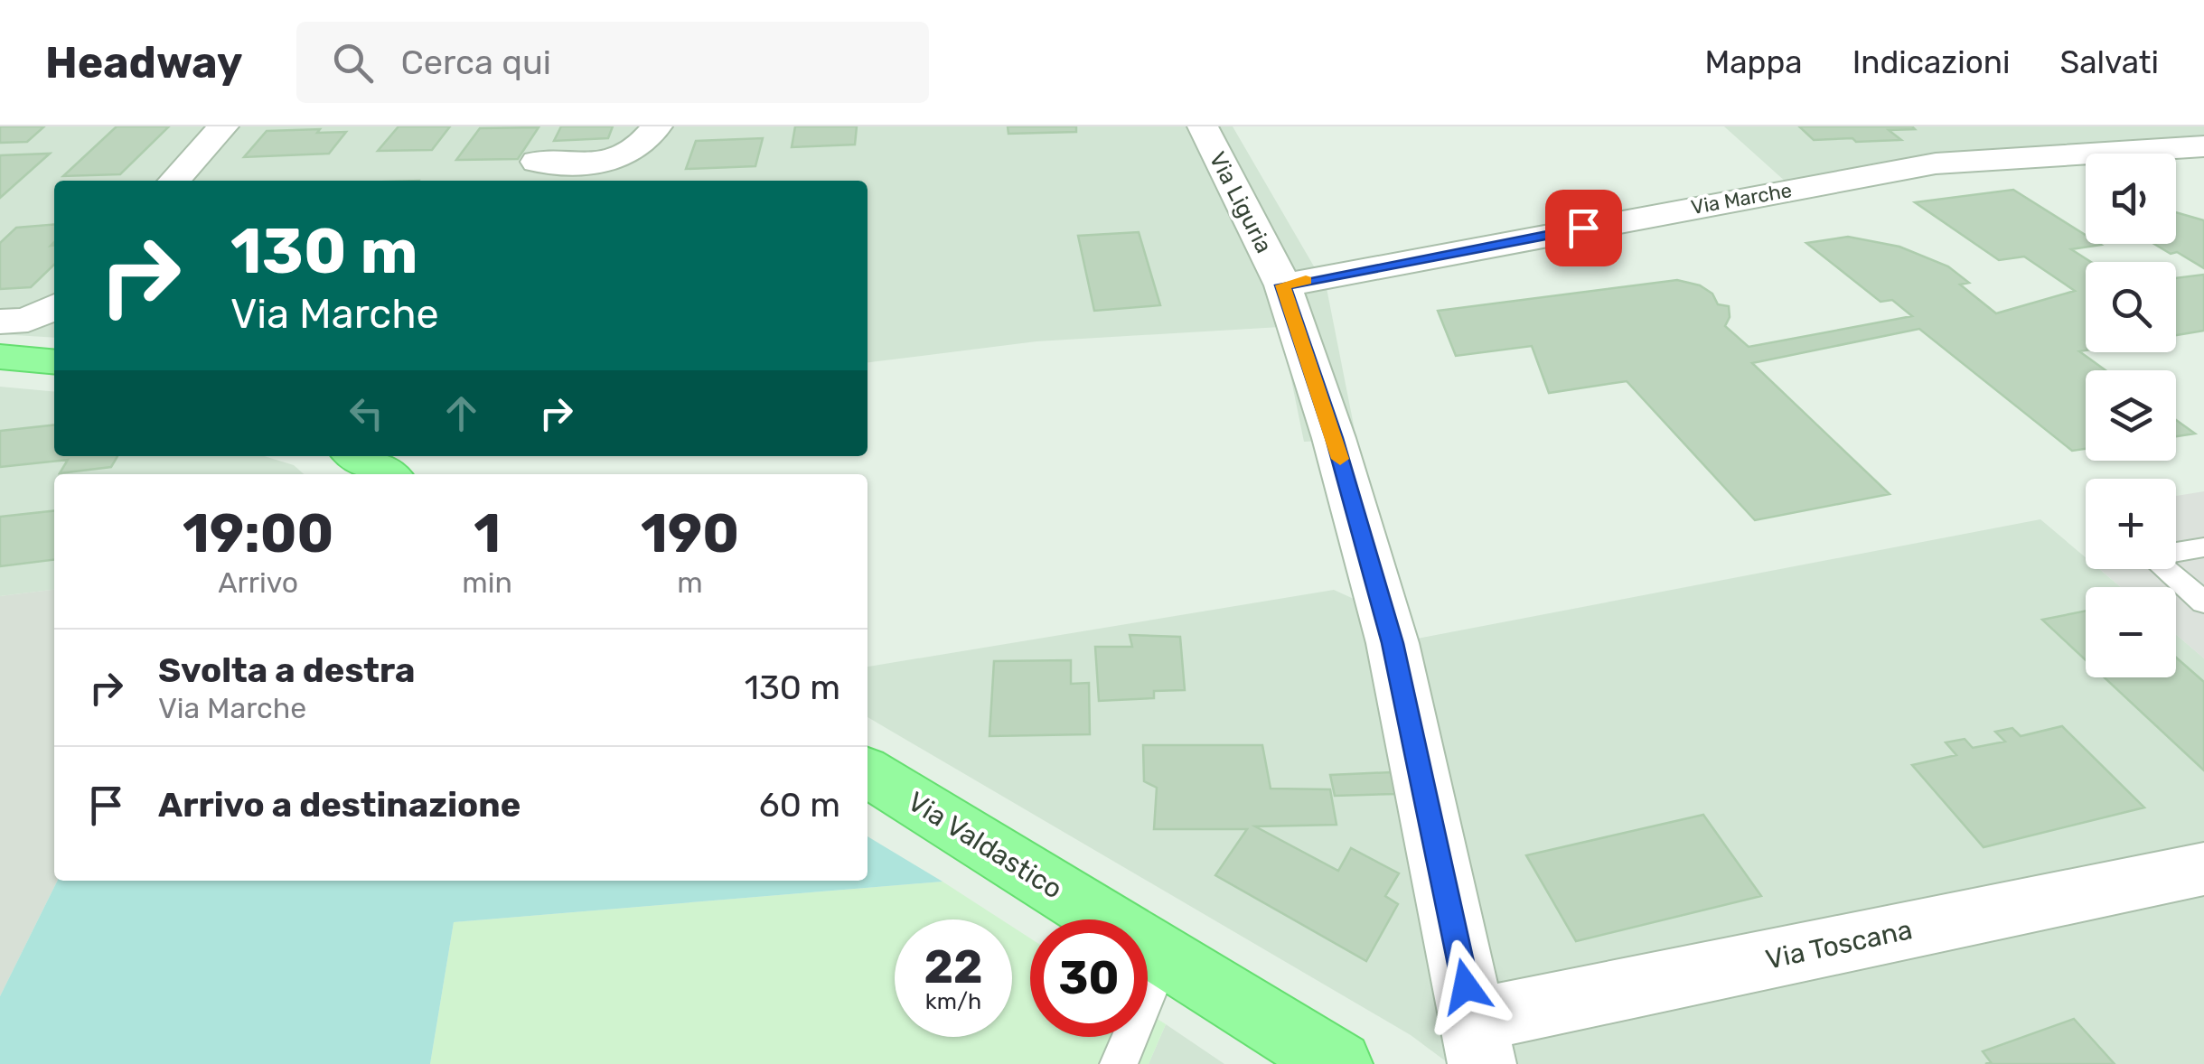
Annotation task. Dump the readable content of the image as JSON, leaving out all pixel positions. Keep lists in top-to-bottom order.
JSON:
{
  "streets": {
    "main road": ["Via Valdastico"],
    "street": ["Via Marche", "Via Liguria", "Via Toscana"]
  },
  "crossings": [
    ["Via Marche", "Via Liguria"],
    ["Via Liguria", "Via Toscana"]
  ],
  "page": {
    "header": "Headway",
    "search": "Cerca qui",
    "nav": ["Mappa", "Indicazioni", "Salvati"],
    "map_buttons": ["+", "−"],
    "turn": ["130 m", "Via Marche"],
    "eta": [
      "19:00",
      "Arrivo",
      "1",
      "min",
      "190",
      "m"
    ],
    "list": [
      {
        "name": "Svolta a destra",
        "note": "Via Marche",
        "value": "130 m"
      },
      {
        "name": "Arrivo a destinazione",
        "value": "60 m"
      }
    ],
    "speed": "22 km/h",
    "limit": "30"
  }
}
